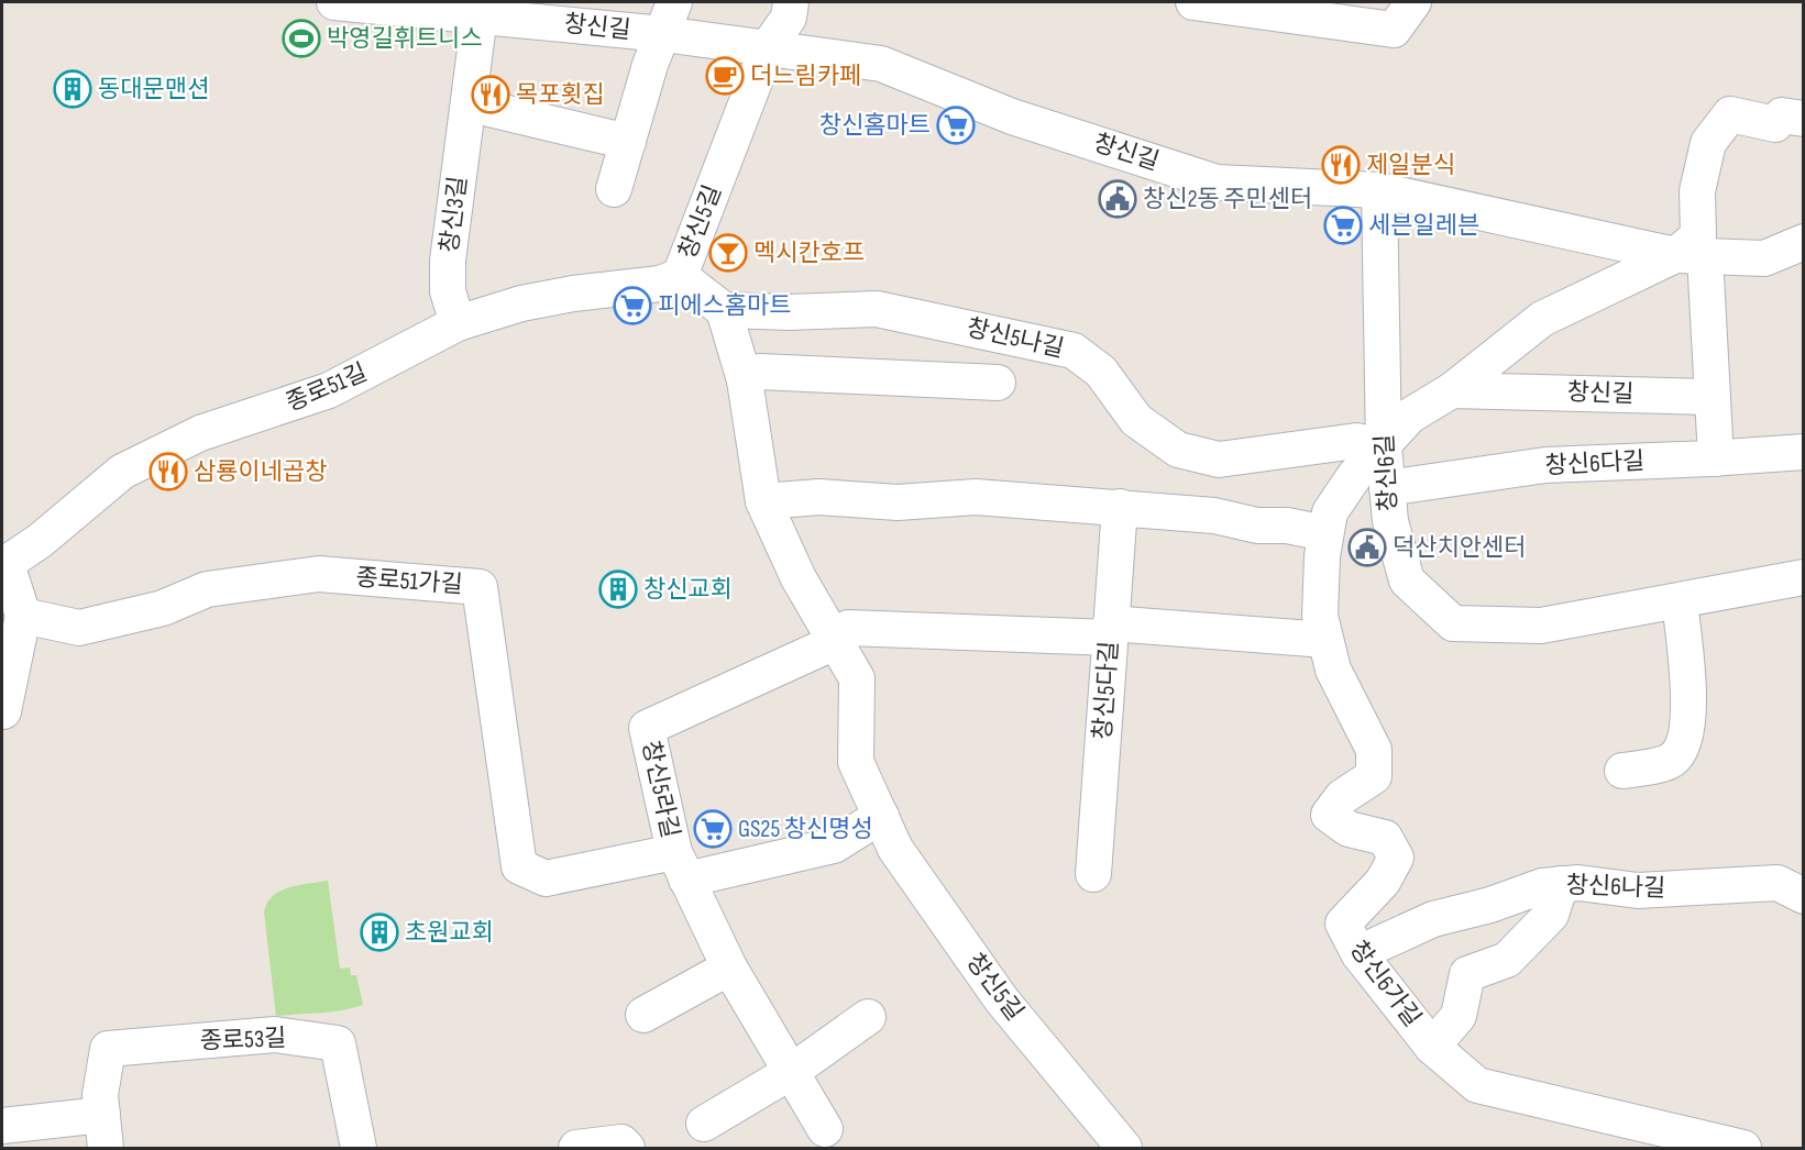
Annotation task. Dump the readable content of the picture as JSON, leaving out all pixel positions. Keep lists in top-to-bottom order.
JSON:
{
  "streets": {
    "street": [
      "창신길",
      "창신3길",
      "창신5길",
      "창신5나길",
      "종로51길",
      "창신6다길",
      "창신6길",
      "종로51가길",
      "창신5다길",
      "창신5라길",
      "창신6나길",
      "창신6가길",
      "종로53길"
    ]
  },
  "crossings": [
    ["창신길", "창신3길"],
    ["창신길", "창신5길"],
    ["창신길", "창신5나길"],
    ["창신길", "창신6길"],
    ["창신길", "창신6가길"],
    ["창신3길", "종로51길"],
    ["창신5길", "창신5나길"],
    ["창신5길", "종로51길"],
    ["창신5길", "창신5라길"],
    ["창신5나길", "창신6길"],
    ["창신5나길", "창신6가길"],
    ["창신6다길", "창신6길"],
    ["창신6길", "창신6가길"],
    ["종로51가길", "창신5라길"],
    ["창신6나길", "창신6가길"]
  ],
  "places": {
    "sports": ["박영길휘트니스"],
    "cafe": ["더느림카페"],
    "building": ["동대문맨션", "창신교회", "초원교회"],
    "restaurant": ["목포횟집", "제일분식", "삼룡이네곱창"],
    "supermarket": [
      "창신홈마트",
      "세븐일레븐",
      "피에스홈마트",
      "GS25 창신명성"
    ],
    "public building": ["창신2동 주민센터", "덕산치안센터"],
    "bar": ["멕시칸호프"]
  }
}
